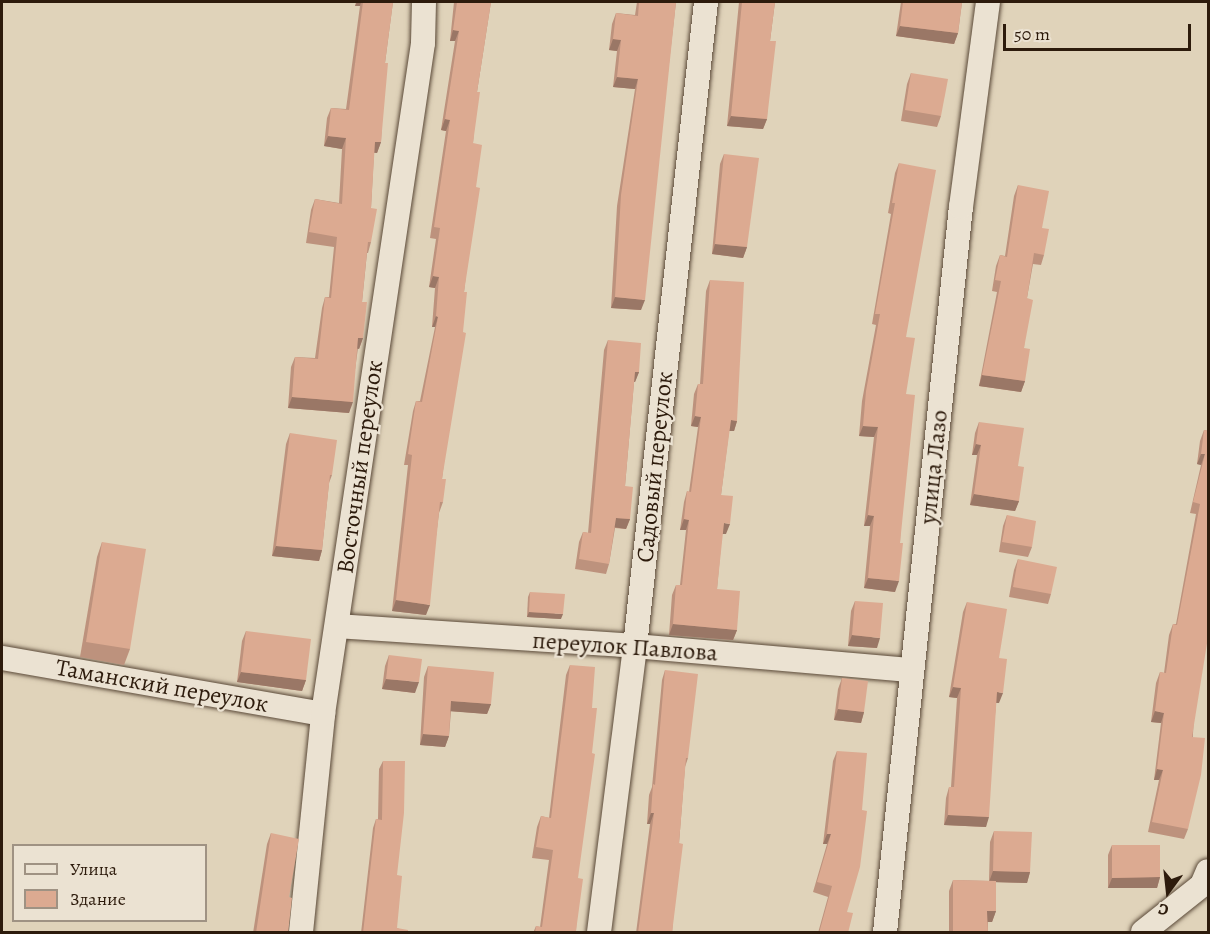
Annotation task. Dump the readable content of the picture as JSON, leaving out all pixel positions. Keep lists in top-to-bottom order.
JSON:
{
  "streets": {
    "street": [
      "Восточный переулок",
      "Садовый переулок",
      "улица Лазо",
      "переулок Павлова",
      "Таманский переулок"
    ]
  },
  "crossings": [
    ["Восточный переулок", "переулок Павлова"],
    ["Восточный переулок", "Таманский переулок"],
    ["Садовый переулок", "переулок Павлова"],
    ["улица Лазо", "переулок Павлова"]
  ],
  "legend": ["Улица", "Здание"],
  "scale_bar": "50 m",
  "north": "bottom"
}
